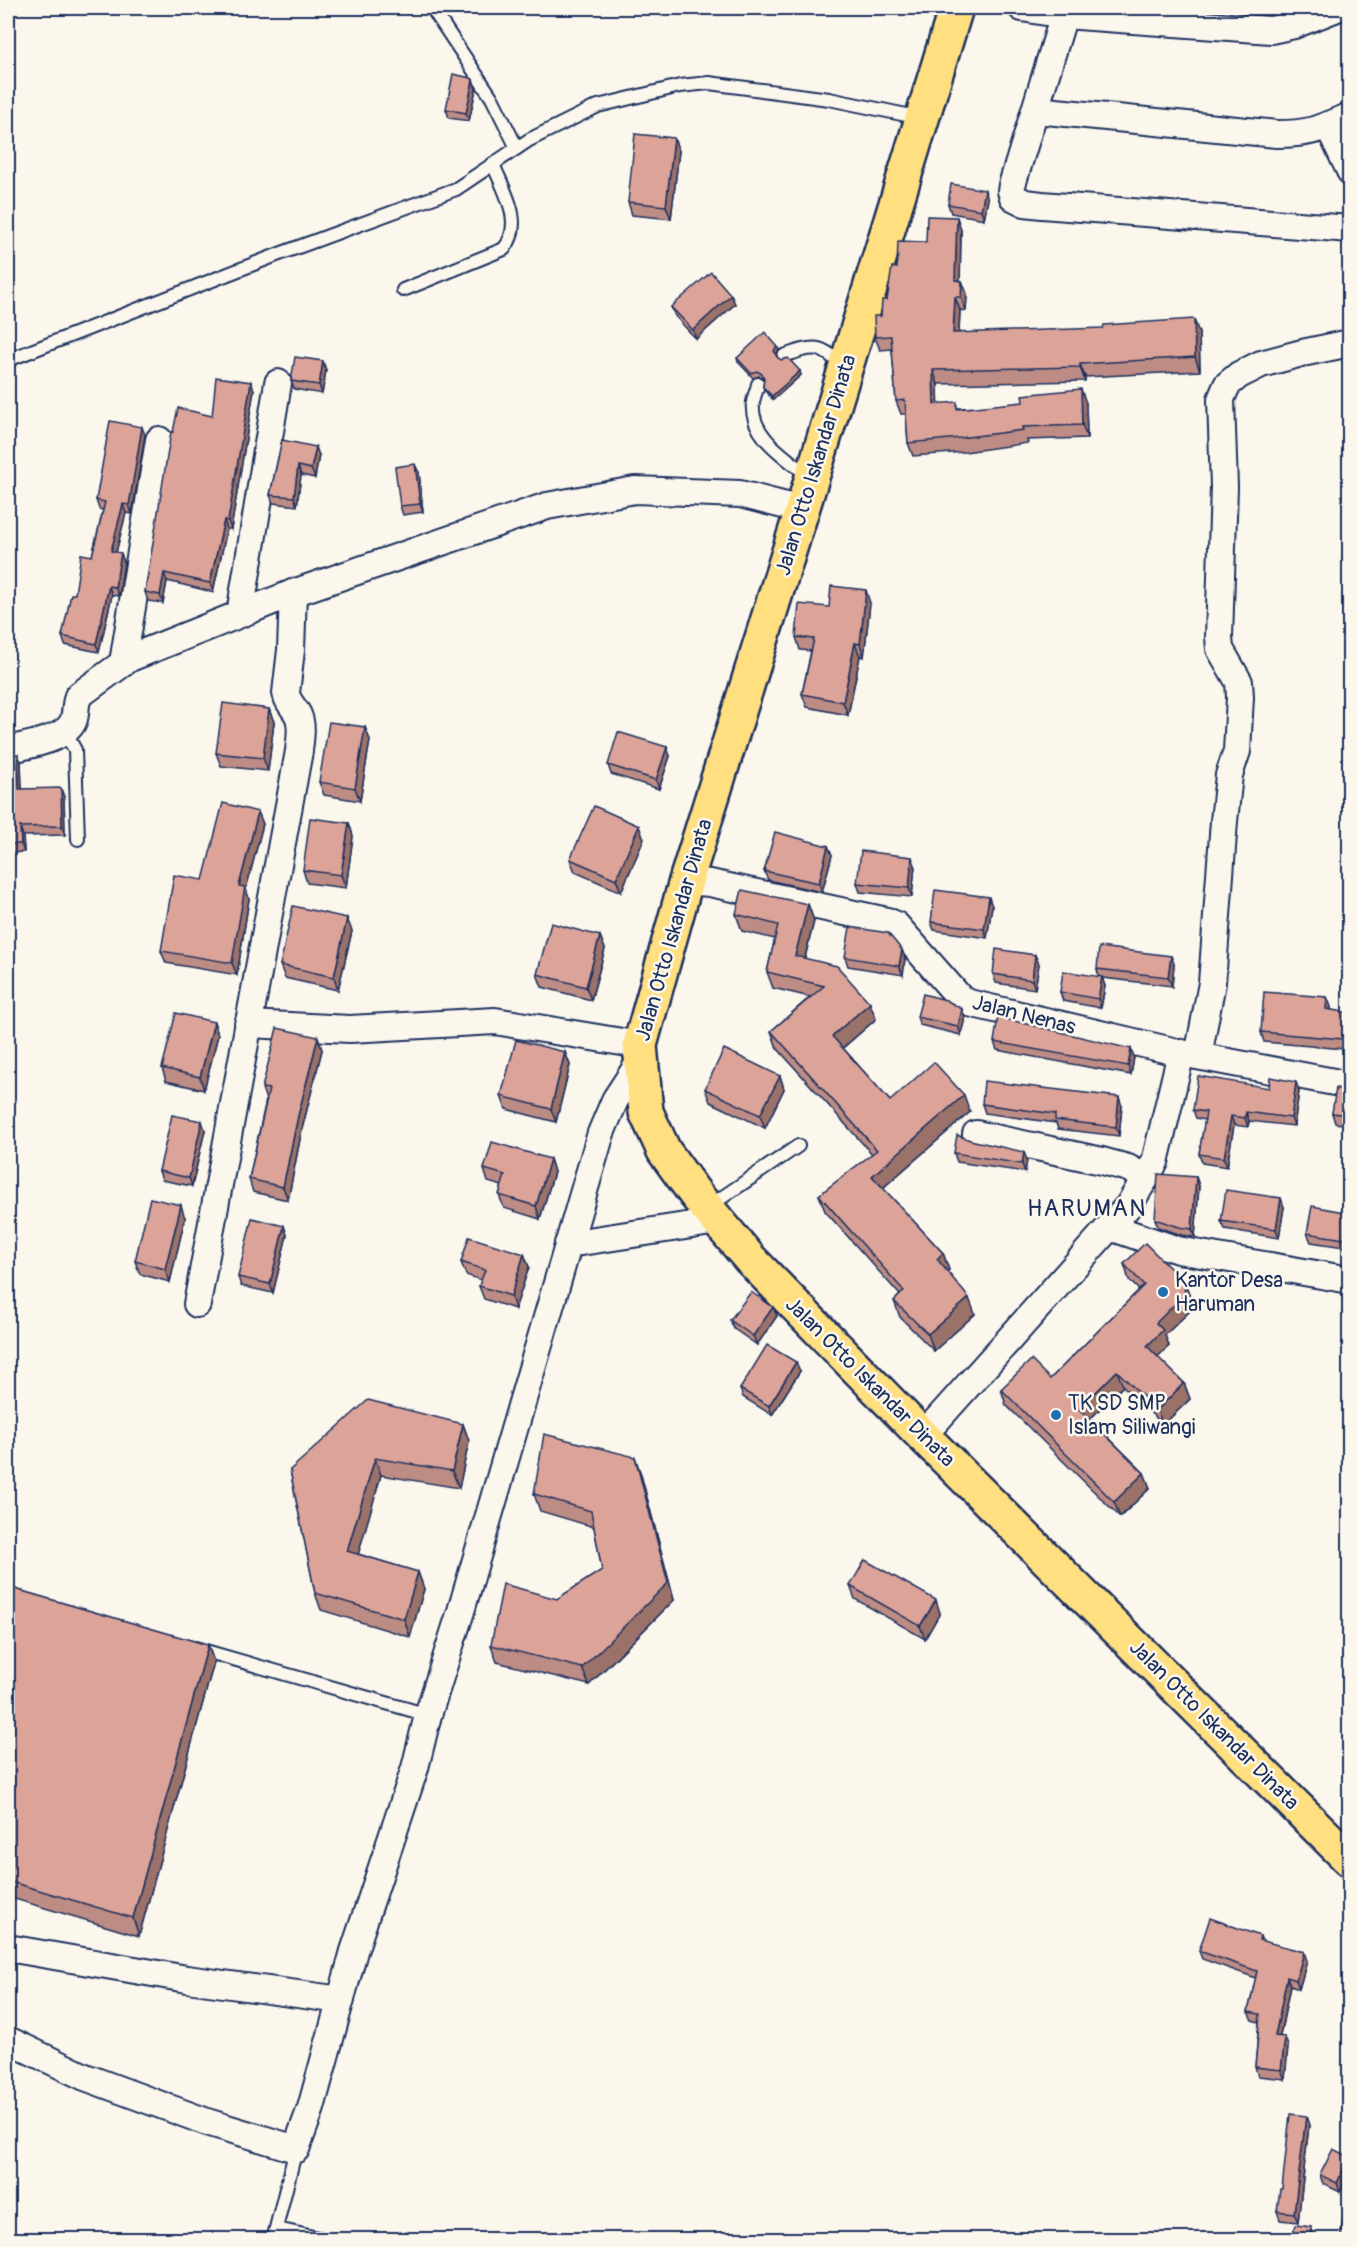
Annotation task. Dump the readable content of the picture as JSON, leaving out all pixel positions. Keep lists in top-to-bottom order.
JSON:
{
  "streets": {
    "main road": ["Jalan Otto Iskandar Dinata"],
    "street": ["Jalan Nenas"]
  },
  "crossings": [
    ["Jalan Otto Iskandar Dinata", "Jalan Nenas"]
  ],
  "districts": ["HARUMAN"],
  "places": ["Kantor Desa Haruman", "TK SD SMP Islam Siliwangi"]
}
